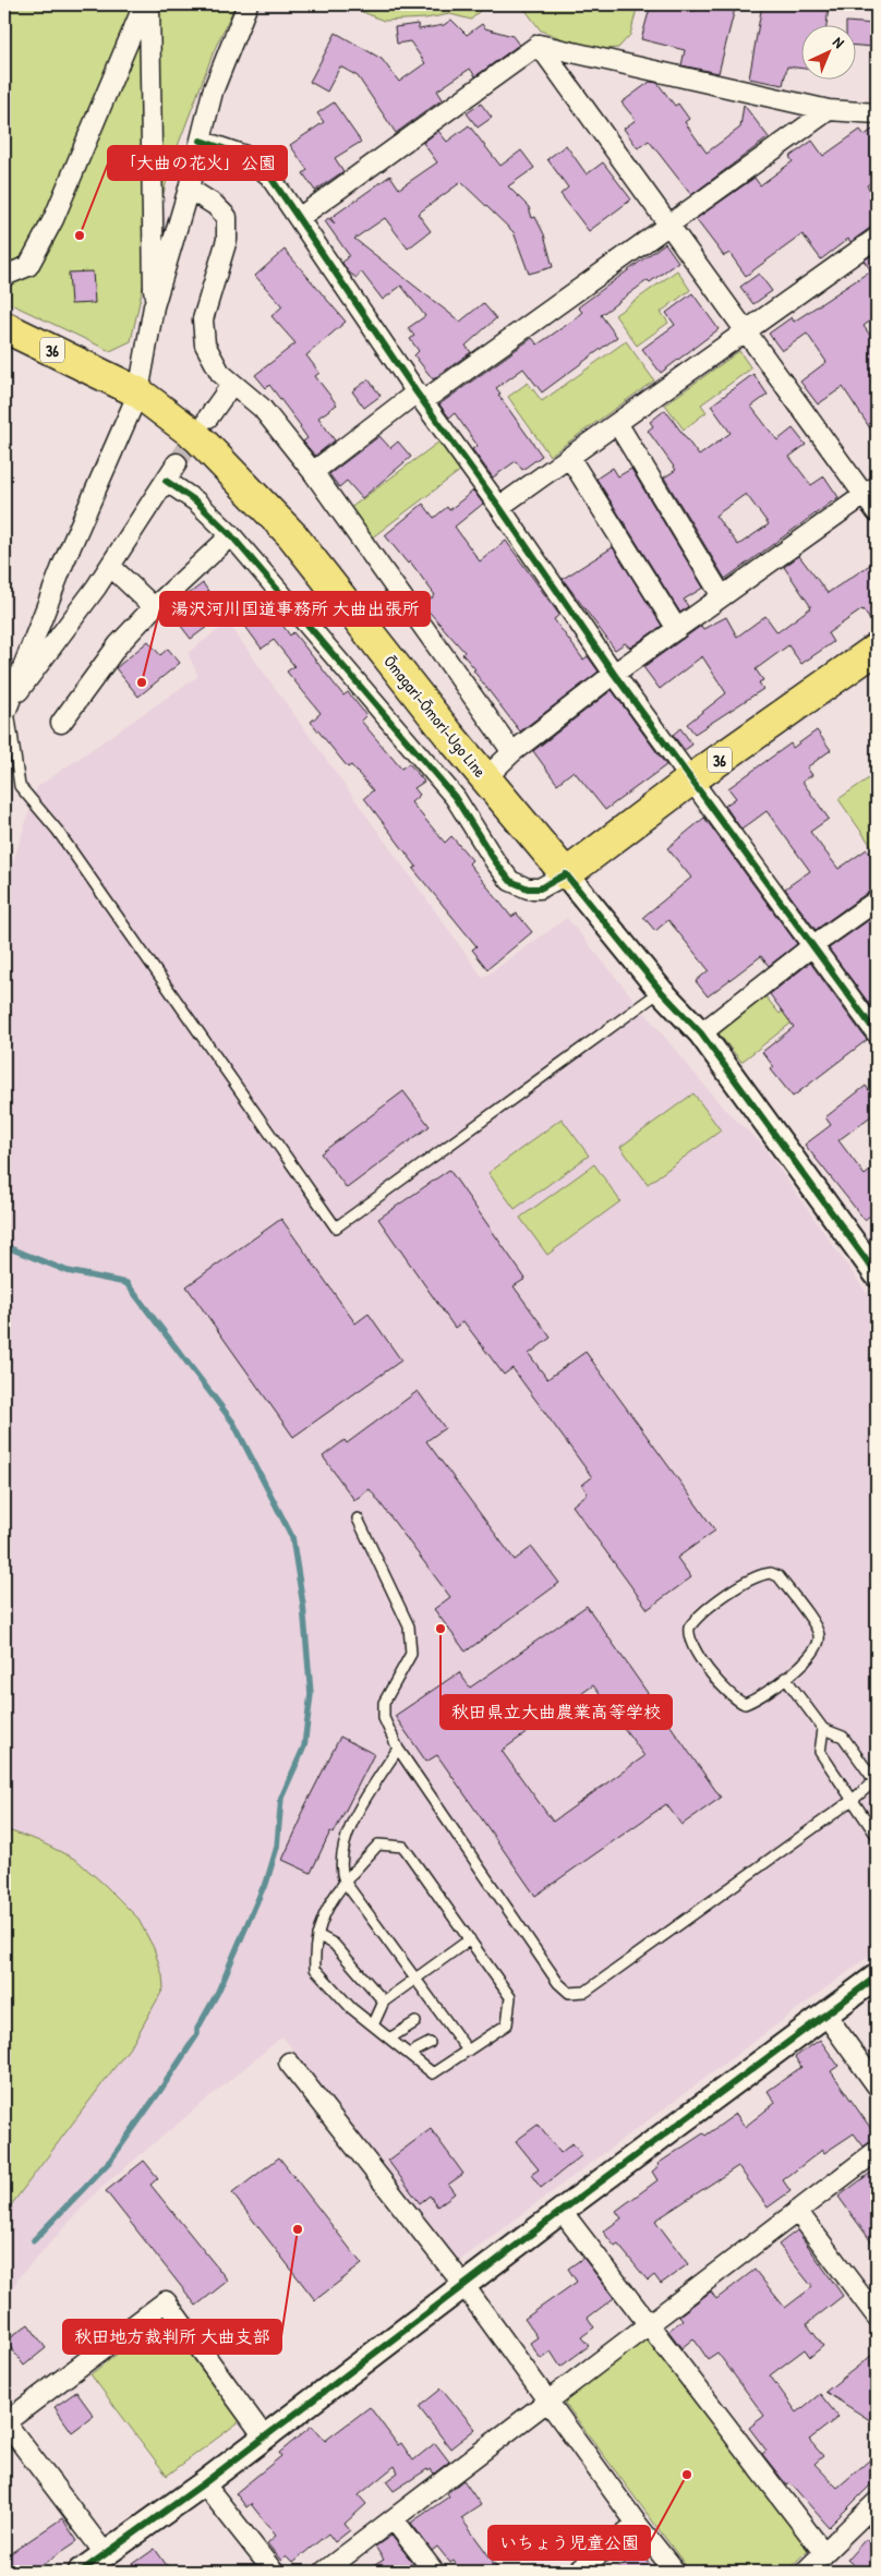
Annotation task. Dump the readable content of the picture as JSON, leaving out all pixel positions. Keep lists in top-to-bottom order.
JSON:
{
  "streets": {
    "main road": ["36", "Ōmagari-Ōmori-Ugo Line"]
  },
  "crossings": [
    ["36", "Ōmagari-Ōmori-Ugo Line"]
  ],
  "places": [
    "「大曲の花火」公園",
    "湯沢河川国道事務所 大曲出張所",
    "秋田県立大曲農業高等学校",
    "秋田地方裁判所 大曲支部",
    "いちょう児童公園"
  ],
  "north": "top right"
}
